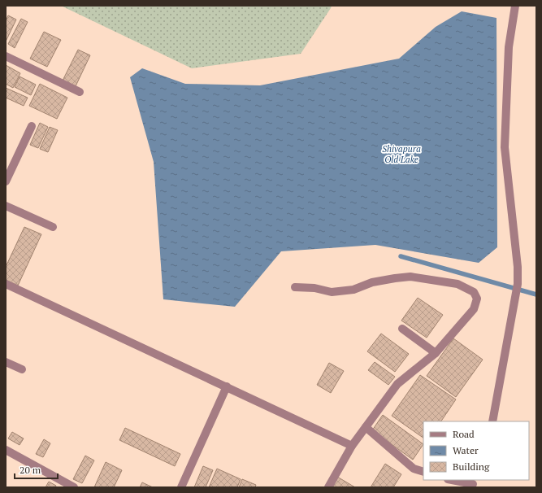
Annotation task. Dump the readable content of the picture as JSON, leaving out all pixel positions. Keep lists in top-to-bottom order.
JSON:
{
  "water": ["Shivapura Old Lake"],
  "legend": ["Road", "Water", "Building"],
  "scale_bar": "20 m"
}
